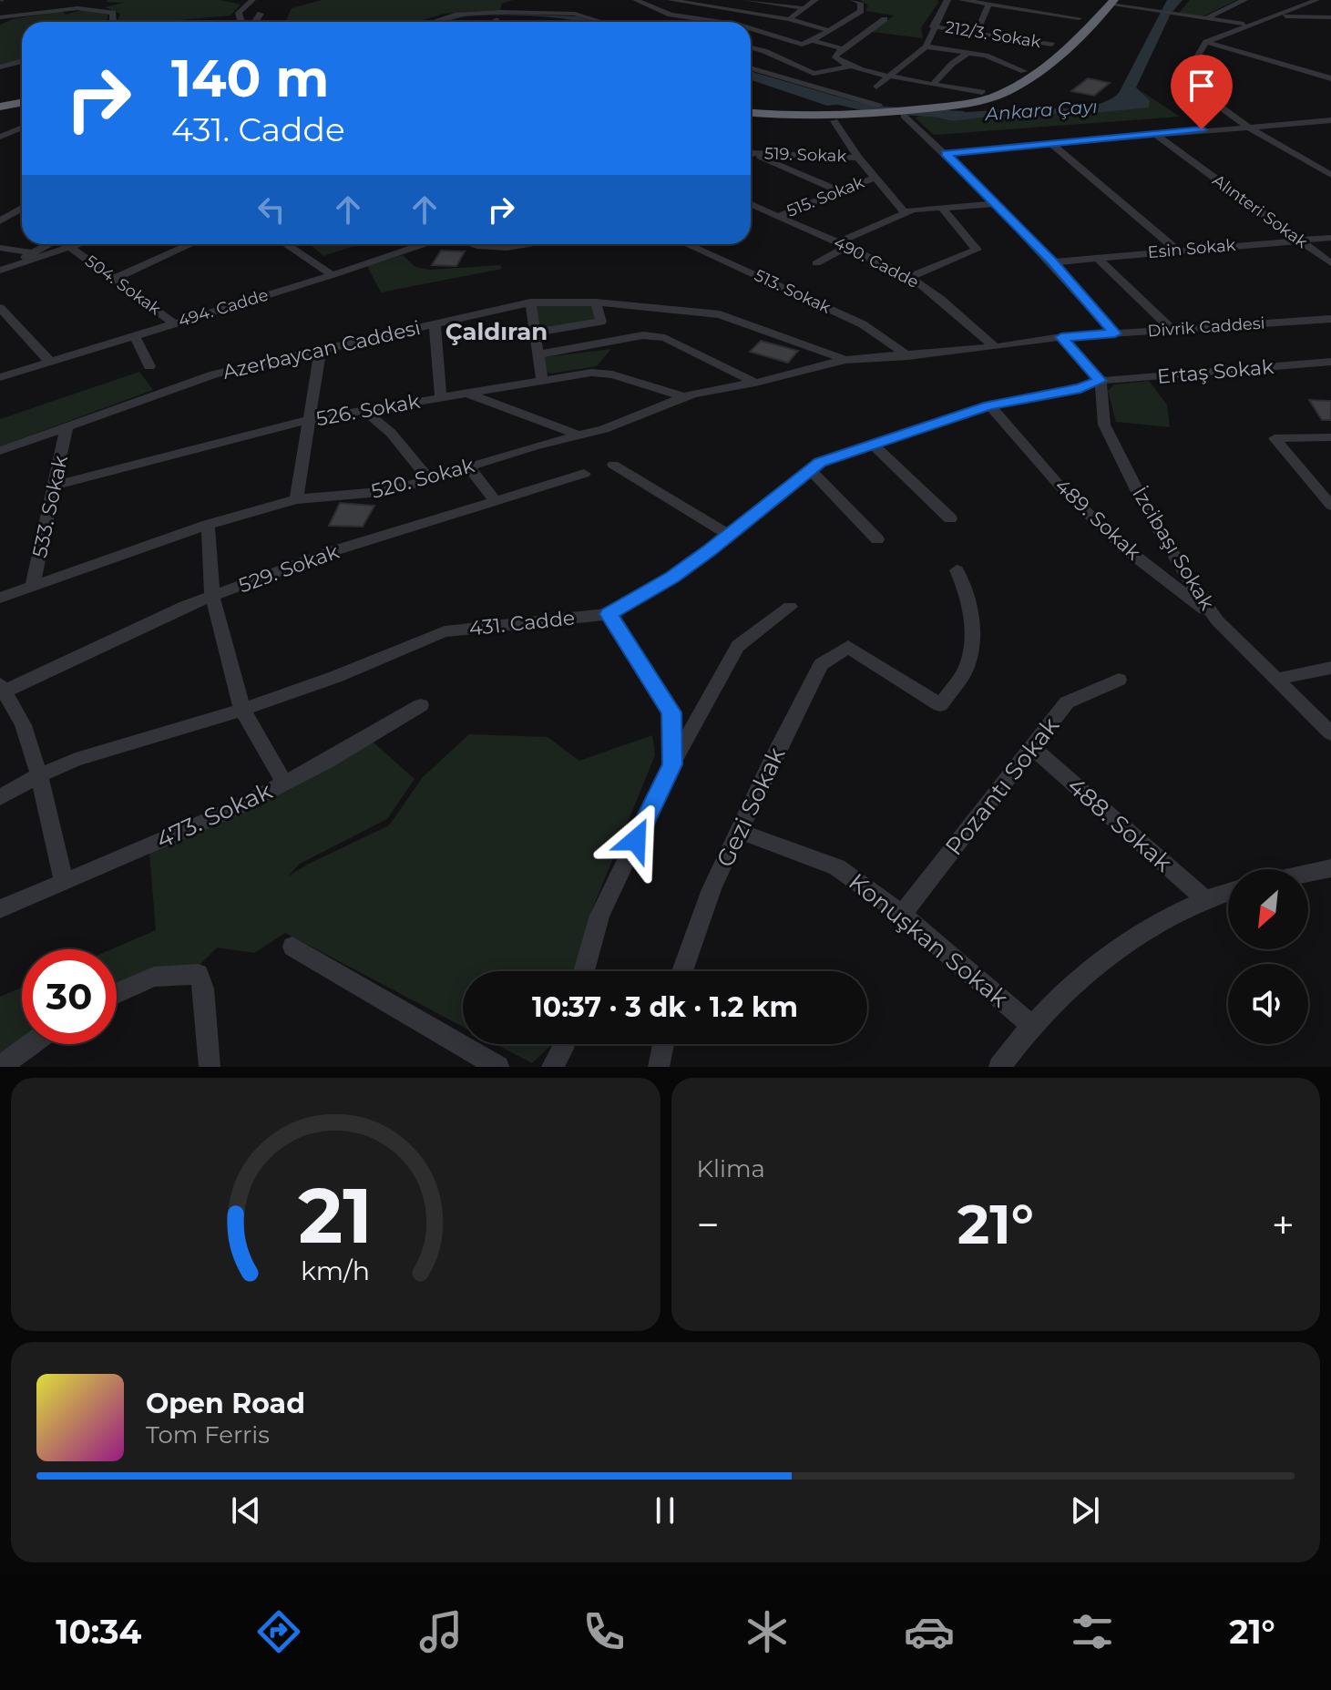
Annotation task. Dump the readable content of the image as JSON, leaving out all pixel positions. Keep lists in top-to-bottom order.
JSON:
{
  "streets": {
    "street": [
      "212/3. Sokak",
      "519. Sokak",
      "515. Sokak",
      "Alınteri Sokak",
      "Esin Sokak",
      "490. Cadde",
      "504. Sokak",
      "513. Sokak",
      "494. Cadde",
      "Divrik Caddesi",
      "Azerbaycan Caddesi",
      "Ertaş Sokak",
      "526. Sokak",
      "520. Sokak",
      "533. Sokak",
      "489. Sokak",
      "İzcibaşı Sokak",
      "529. Sokak",
      "431. Cadde",
      "Pozantı Sokak",
      "Gezi Sokak",
      "473. Sokak",
      "488. Sokak",
      "Konuşkan Sokak"
    ]
  },
  "crossings": [
    ["515. Sokak", "490. Cadde"],
    ["Alınteri Sokak", "Esin Sokak"],
    ["490. Cadde", "Divrik Caddesi"],
    ["490. Cadde", "Azerbaycan Caddesi"],
    ["504. Sokak", "494. Cadde"],
    ["513. Sokak", "Azerbaycan Caddesi"],
    ["Divrik Caddesi", "Azerbaycan Caddesi"],
    ["Azerbaycan Caddesi", "520. Sokak"],
    ["Azerbaycan Caddesi", "533. Sokak"],
    ["Ertaş Sokak", "İzcibaşı Sokak"],
    ["Ertaş Sokak", "431. Cadde"],
    ["526. Sokak", "520. Sokak"],
    ["526. Sokak", "533. Sokak"],
    ["520. Sokak", "533. Sokak"],
    ["489. Sokak", "İzcibaşı Sokak"],
    ["489. Sokak", "431. Cadde"],
    ["İzcibaşı Sokak", "431. Cadde"],
    ["Pozantı Sokak", "488. Sokak"],
    ["Pozantı Sokak", "Konuşkan Sokak"],
    ["Gezi Sokak", "Konuşkan Sokak"]
  ],
  "districts": ["Çaldıran"],
  "water": ["Ankara Çayı"],
  "north": "bottom left",
  "page": {
    "turn": ["140 m", "431. Cadde"],
    "limit": "30",
    "trip": "10:37 · 3 dk · 1.2 km",
    "tile": "Klima",
    "heat": ["−", "21°", "+"],
    "song": ["Open Road", "Tom Ferris"],
    "tabs": ["10:34", "21°"],
    "gauge": ["21", "km/h"]
  }
}
